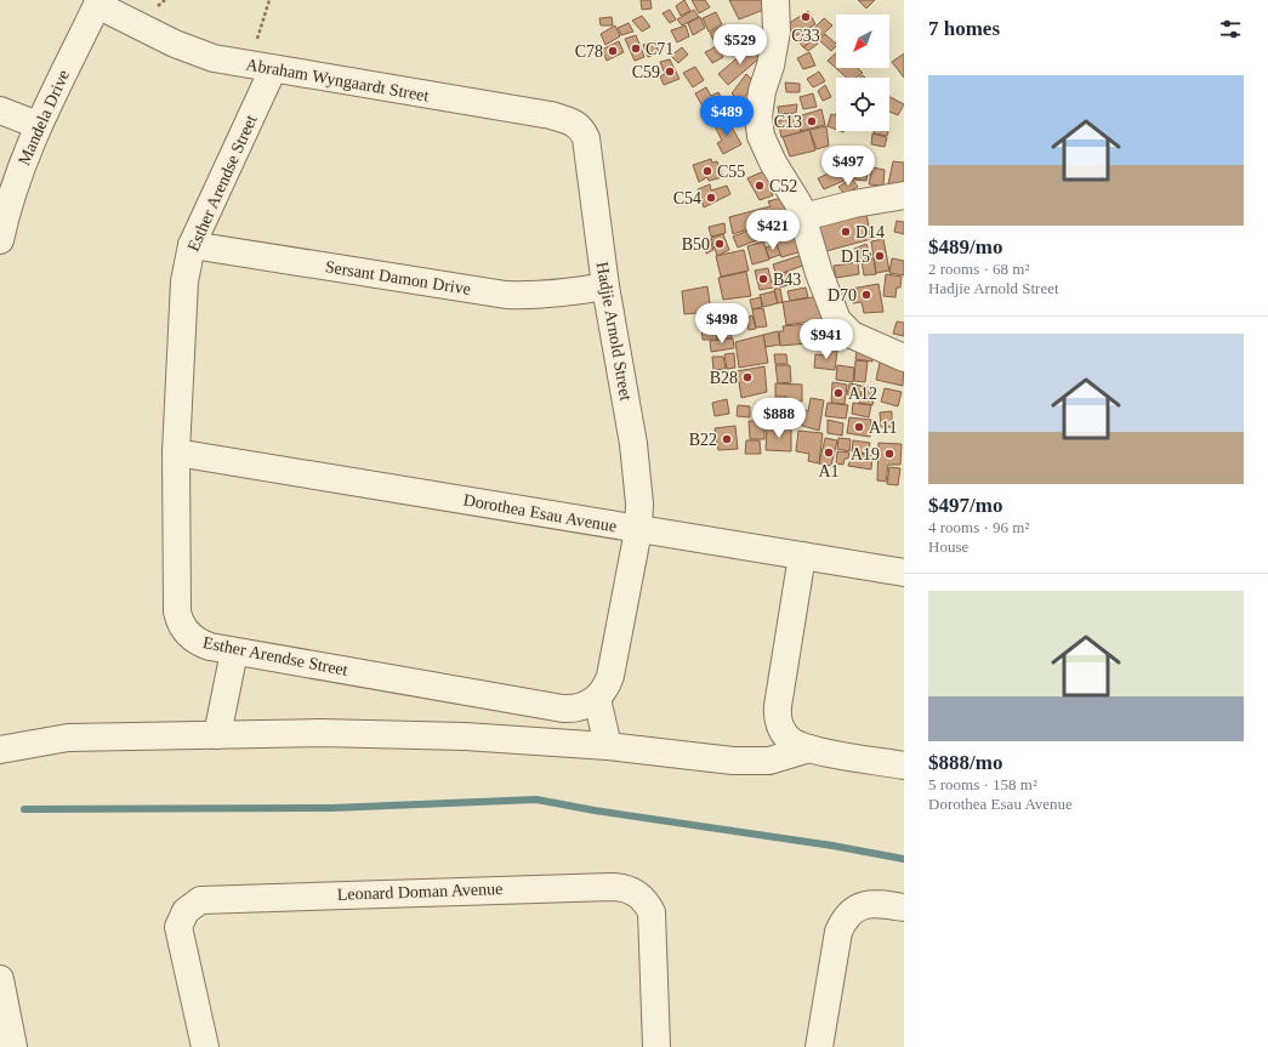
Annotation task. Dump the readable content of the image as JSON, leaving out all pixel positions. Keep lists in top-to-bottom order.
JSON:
{
  "streets": {
    "street": [
      "Abraham Wyngaardt Street",
      "Mandela Drive",
      "Esther Arendse Street",
      "Sersant Damon Drive",
      "Hadjie Arnold Street",
      "Dorothea Esau Avenue",
      "Leonard Doman Avenue"
    ]
  },
  "crossings": [
    ["Abraham Wyngaardt Street", "Mandela Drive"],
    ["Abraham Wyngaardt Street", "Esther Arendse Street"],
    ["Abraham Wyngaardt Street", "Hadjie Arnold Street"],
    ["Esther Arendse Street", "Sersant Damon Drive"],
    ["Esther Arendse Street", "Dorothea Esau Avenue"],
    ["Sersant Damon Drive", "Hadjie Arnold Street"],
    ["Hadjie Arnold Street", "Dorothea Esau Avenue"]
  ],
  "places": [
    "C33",
    "C71",
    "C78",
    "C59",
    "C13",
    "C55",
    "C52",
    "C54",
    "D14",
    "B50",
    "D15",
    "B43",
    "D70",
    "B28",
    "A12",
    "A11",
    "B22",
    "A1",
    "A19"
  ],
  "north": "bottom left",
  "page": {
    "heading": "7 homes",
    "price": [
      "$529",
      "$489",
      "$497",
      "$421",
      "$498",
      "$941",
      "$888"
    ],
    "list": [
      {
        "name": "$489/mo",
        "note": "2 rooms · 68 m² · Hadjie Arnold Street"
      },
      {
        "name": "$497/mo",
        "note": "4 rooms · 96 m² · House"
      },
      {
        "name": "$888/mo",
        "note": "5 rooms · 158 m² · Dorothea Esau Avenue"
      }
    ]
  }
}
